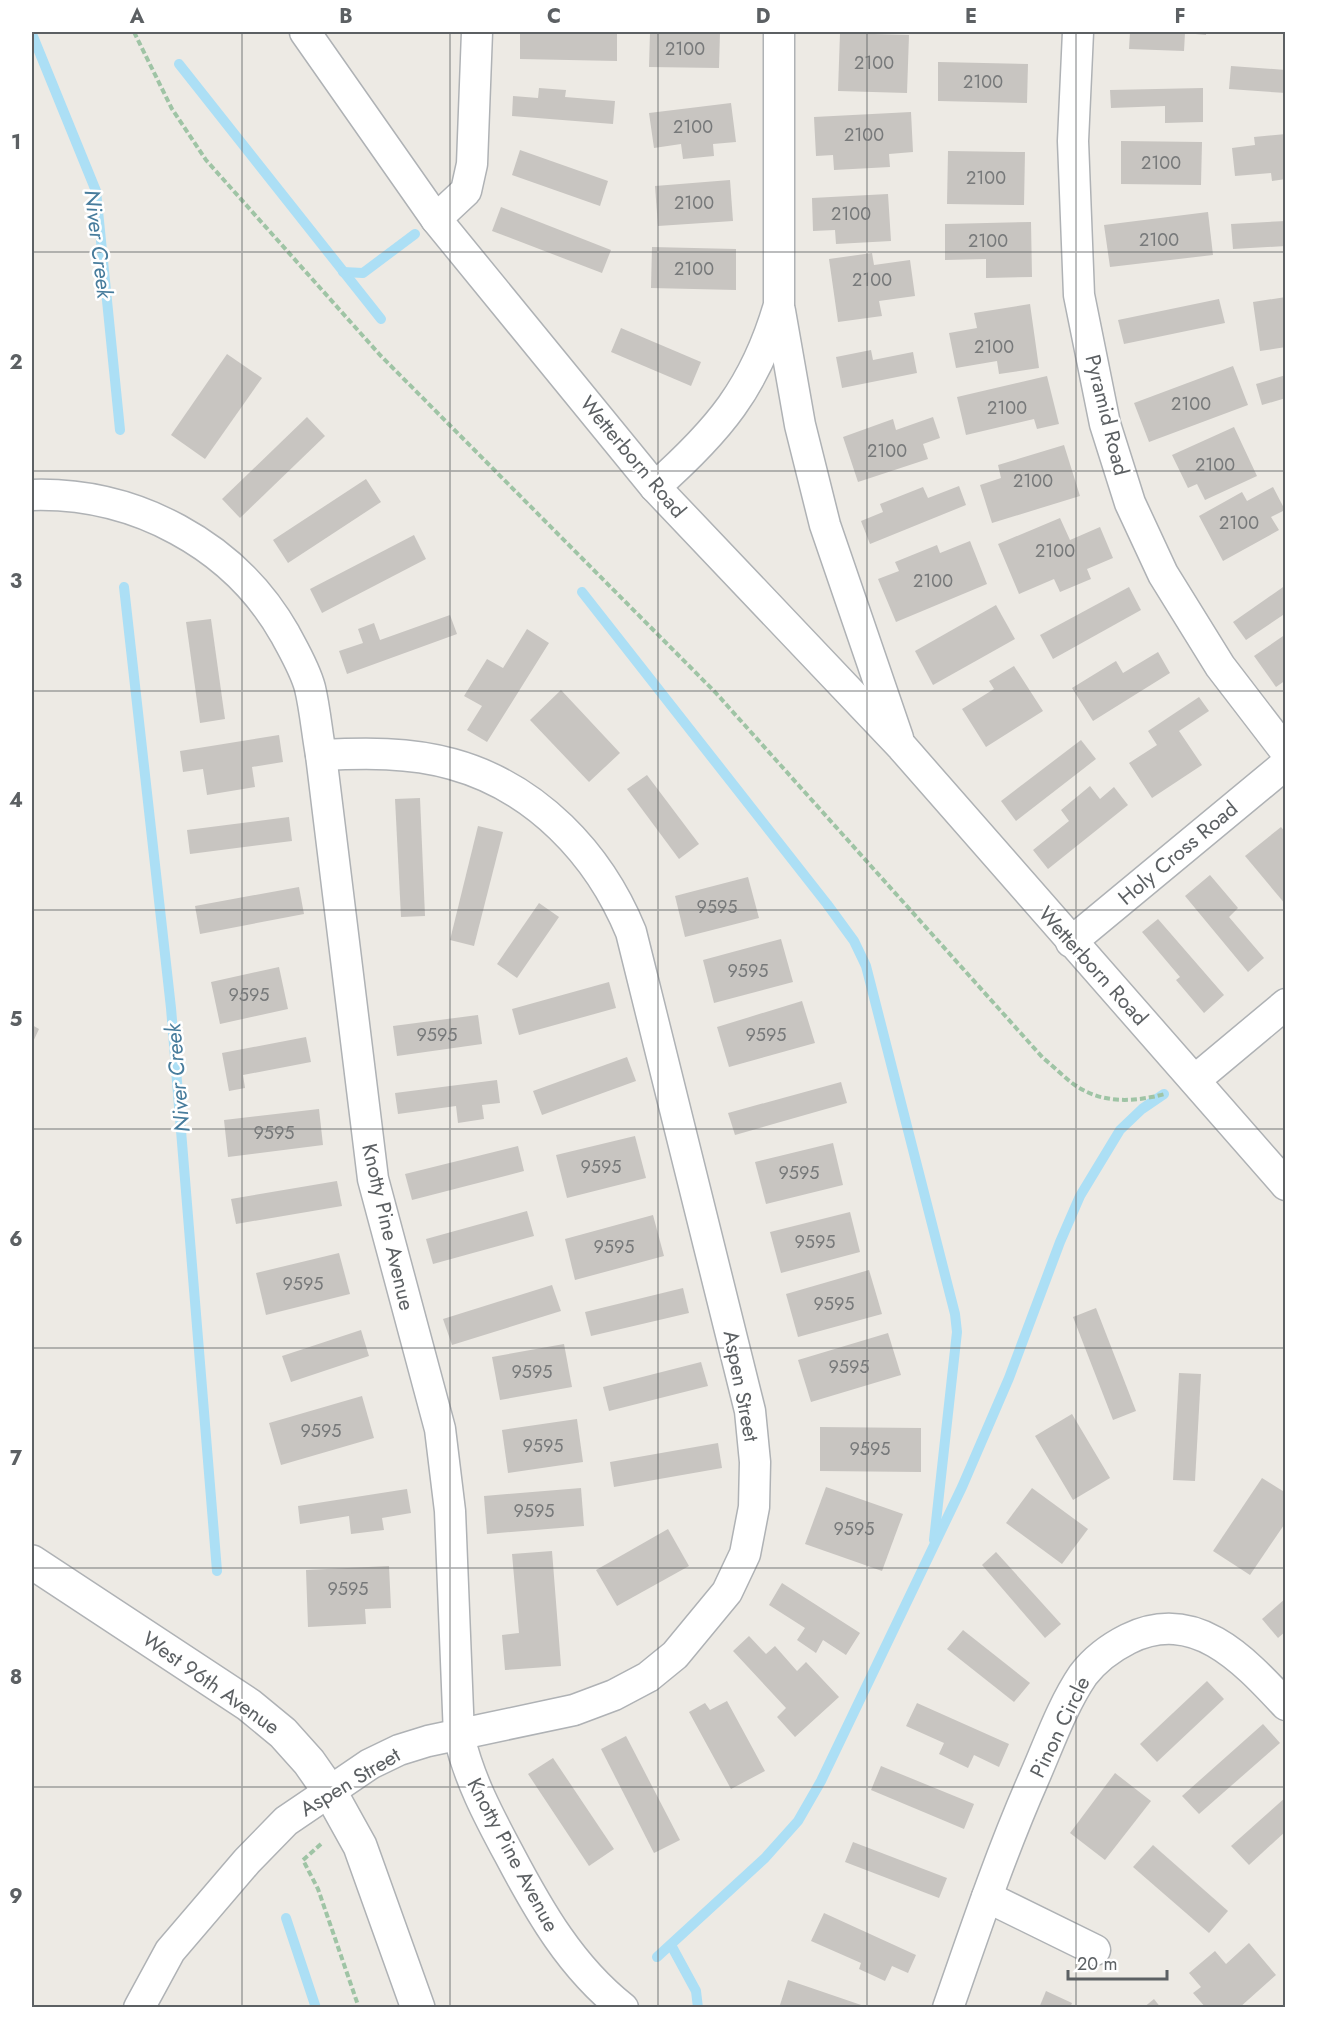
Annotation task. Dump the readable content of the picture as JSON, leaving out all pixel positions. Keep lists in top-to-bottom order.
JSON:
{
  "streets": {
    "street": [
      "Pyramid Road",
      "Wetterborn Road",
      "Holy Cross Road",
      "Knotty Pine Avenue",
      "Aspen Street",
      "West 96th Avenue",
      "Pinon Circle"
    ]
  },
  "crossings": [
    ["Wetterborn Road", "Holy Cross Road"],
    ["Knotty Pine Avenue", "Aspen Street"],
    ["Aspen Street", "West 96th Avenue"]
  ],
  "water": ["Niver Creek"],
  "house_numbers": [
    "2100",
    "2100",
    "2100",
    "2100",
    "2100",
    "2100",
    "2100",
    "2100",
    "2100",
    "2100",
    "2100",
    "2100",
    "2100",
    "2100",
    "2100",
    "2100",
    "2100",
    "2100",
    "2100",
    "2100",
    "2100",
    "2100",
    "9595",
    "9595",
    "9595",
    "9595",
    "9595",
    "9595",
    "9595",
    "9595",
    "9595",
    "9595",
    "9595",
    "9595",
    "9595",
    "9595",
    "9595",
    "9595",
    "9595",
    "9595",
    "9595",
    "9595"
  ],
  "scale_bar": "20 m",
  "grid": {
    "columns": [
      "A",
      "B",
      "C",
      "D",
      "E",
      "F"
    ],
    "rows": [
      "1",
      "2",
      "3",
      "4",
      "5",
      "6",
      "7",
      "8",
      "9"
    ]
  }
}
